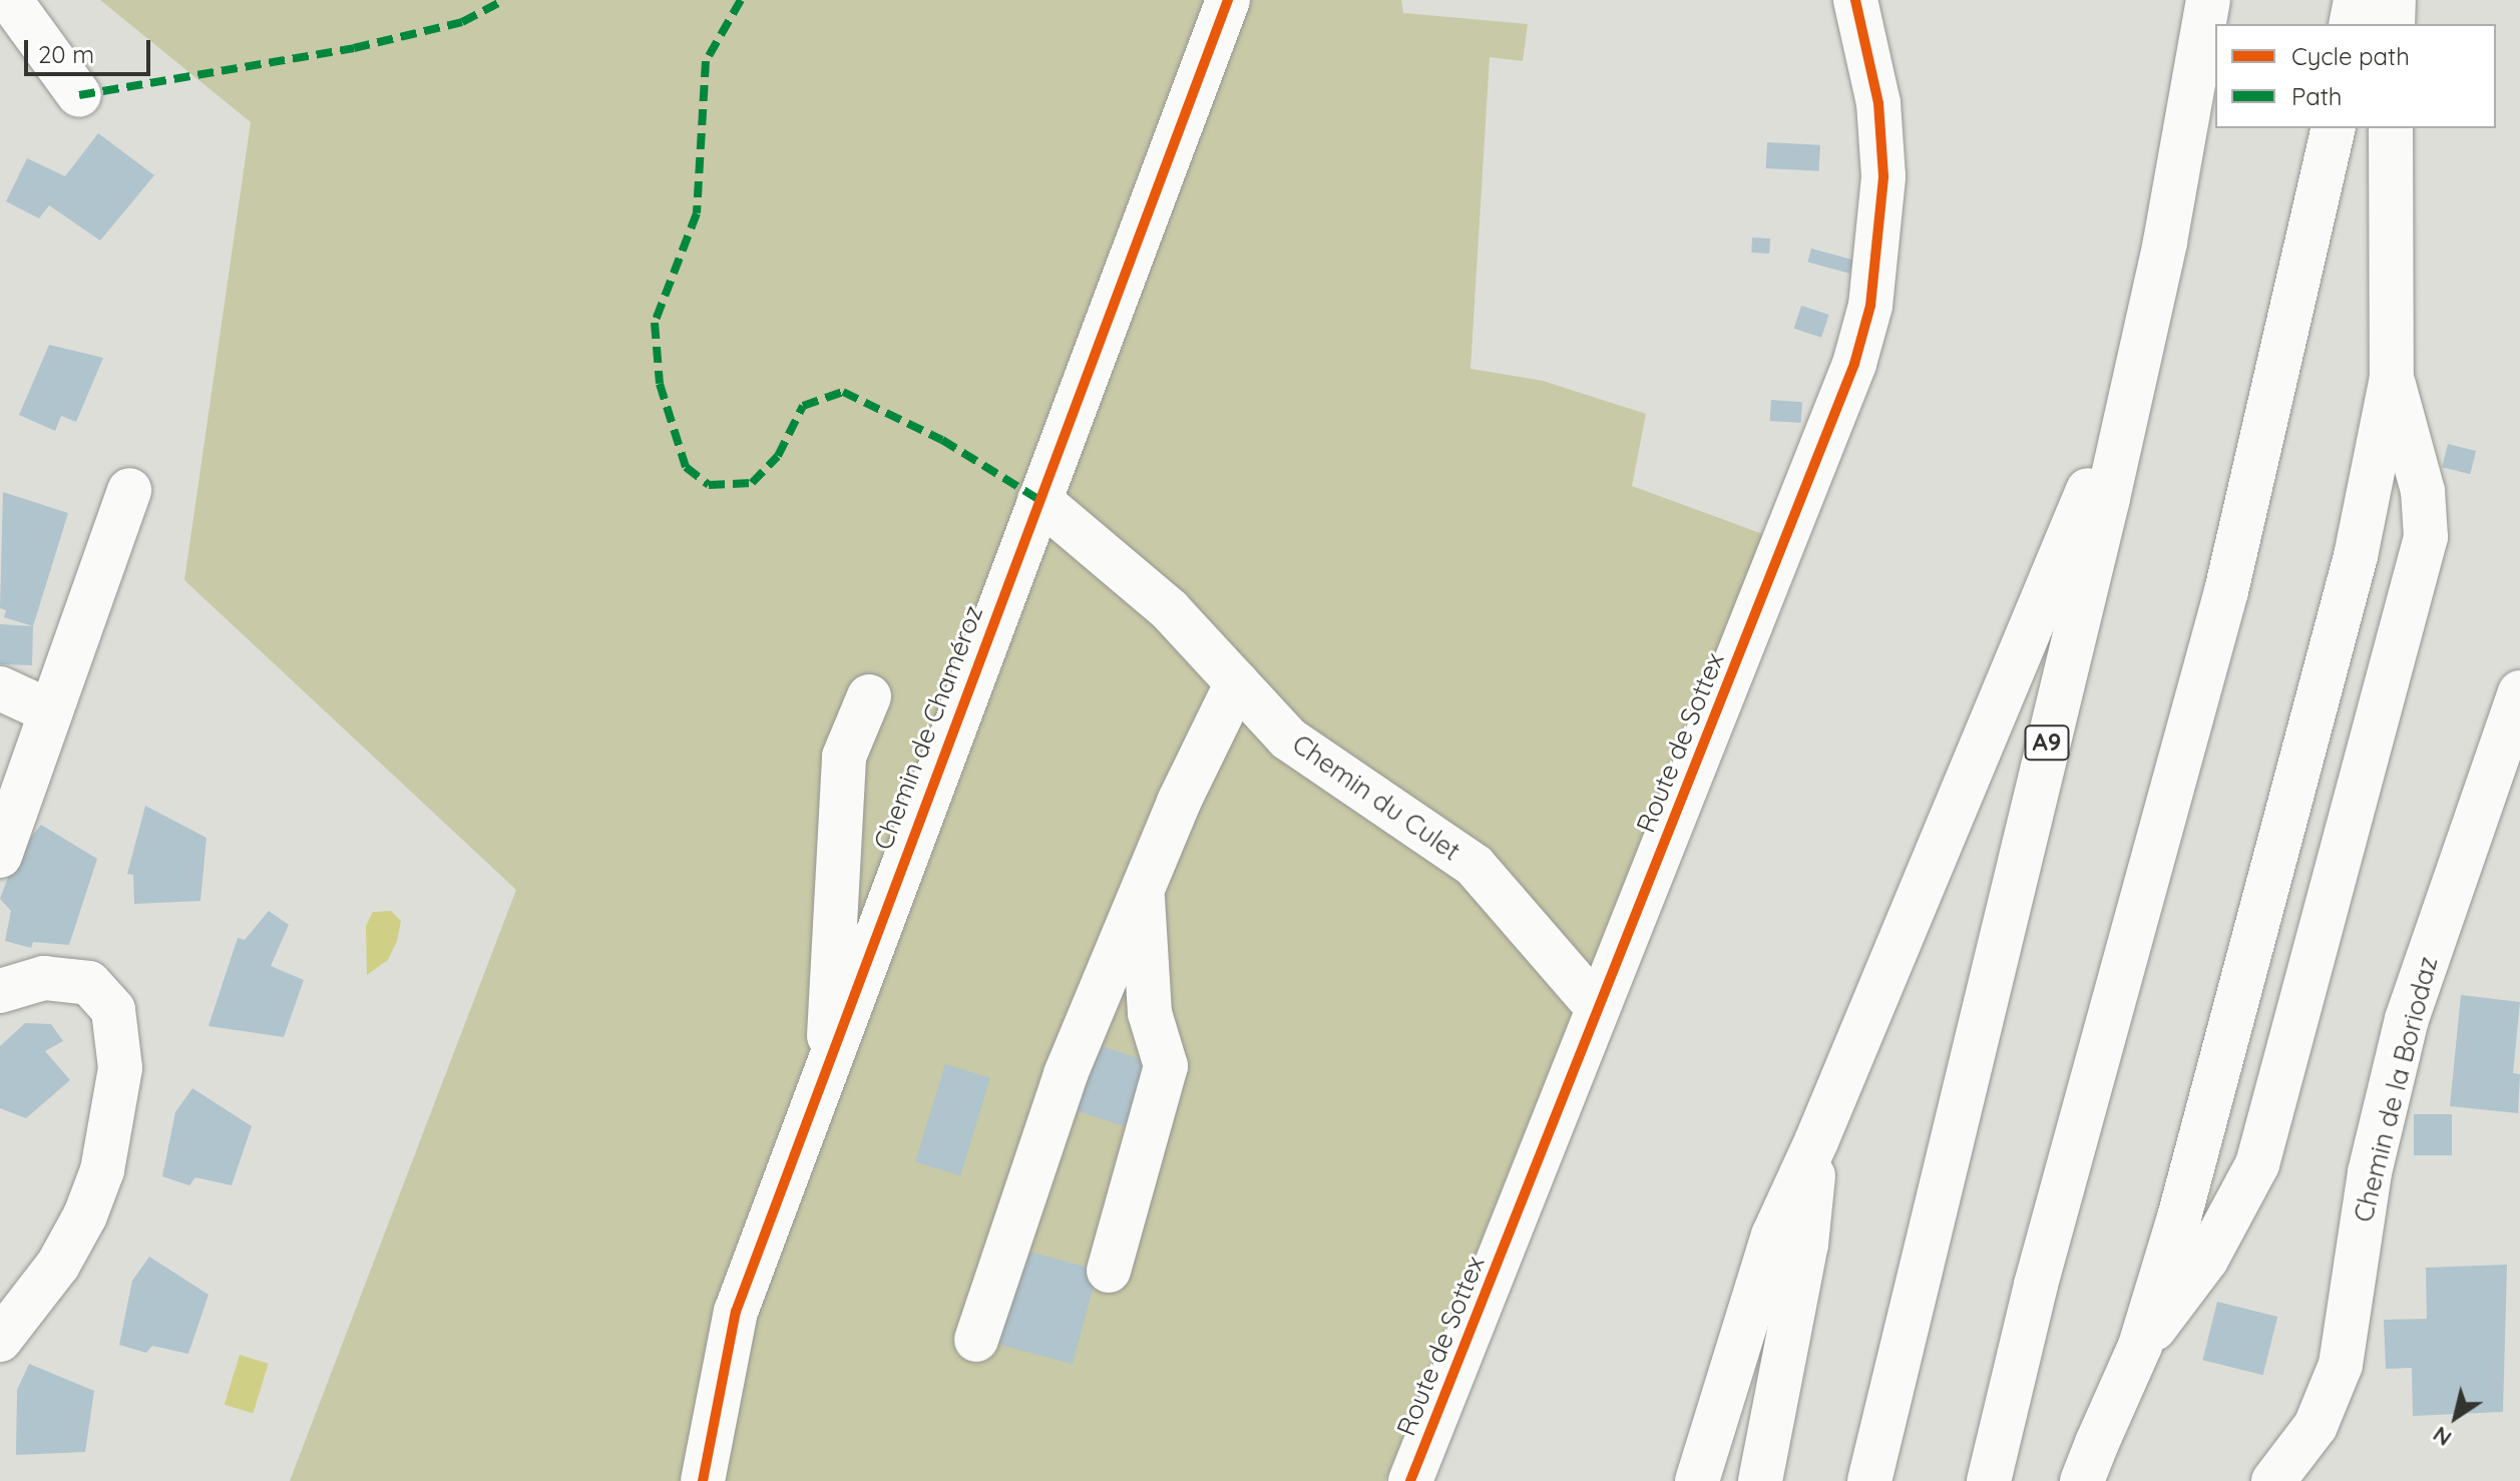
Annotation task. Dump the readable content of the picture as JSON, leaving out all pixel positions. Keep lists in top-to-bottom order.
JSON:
{
  "streets": {
    "main road": [
      "Chemin de Chaméroz",
      "Route de Sottex",
      "A9",
      "Chemin du Culet",
      "Chemin de la Boriodaz"
    ]
  },
  "crossings": [
    ["Chemin de Chaméroz", "Chemin du Culet"],
    ["Route de Sottex", "Chemin du Culet"]
  ],
  "legend": ["Cycle path", "Path"],
  "scale_bar": "20 m",
  "north": "bottom left"
}
